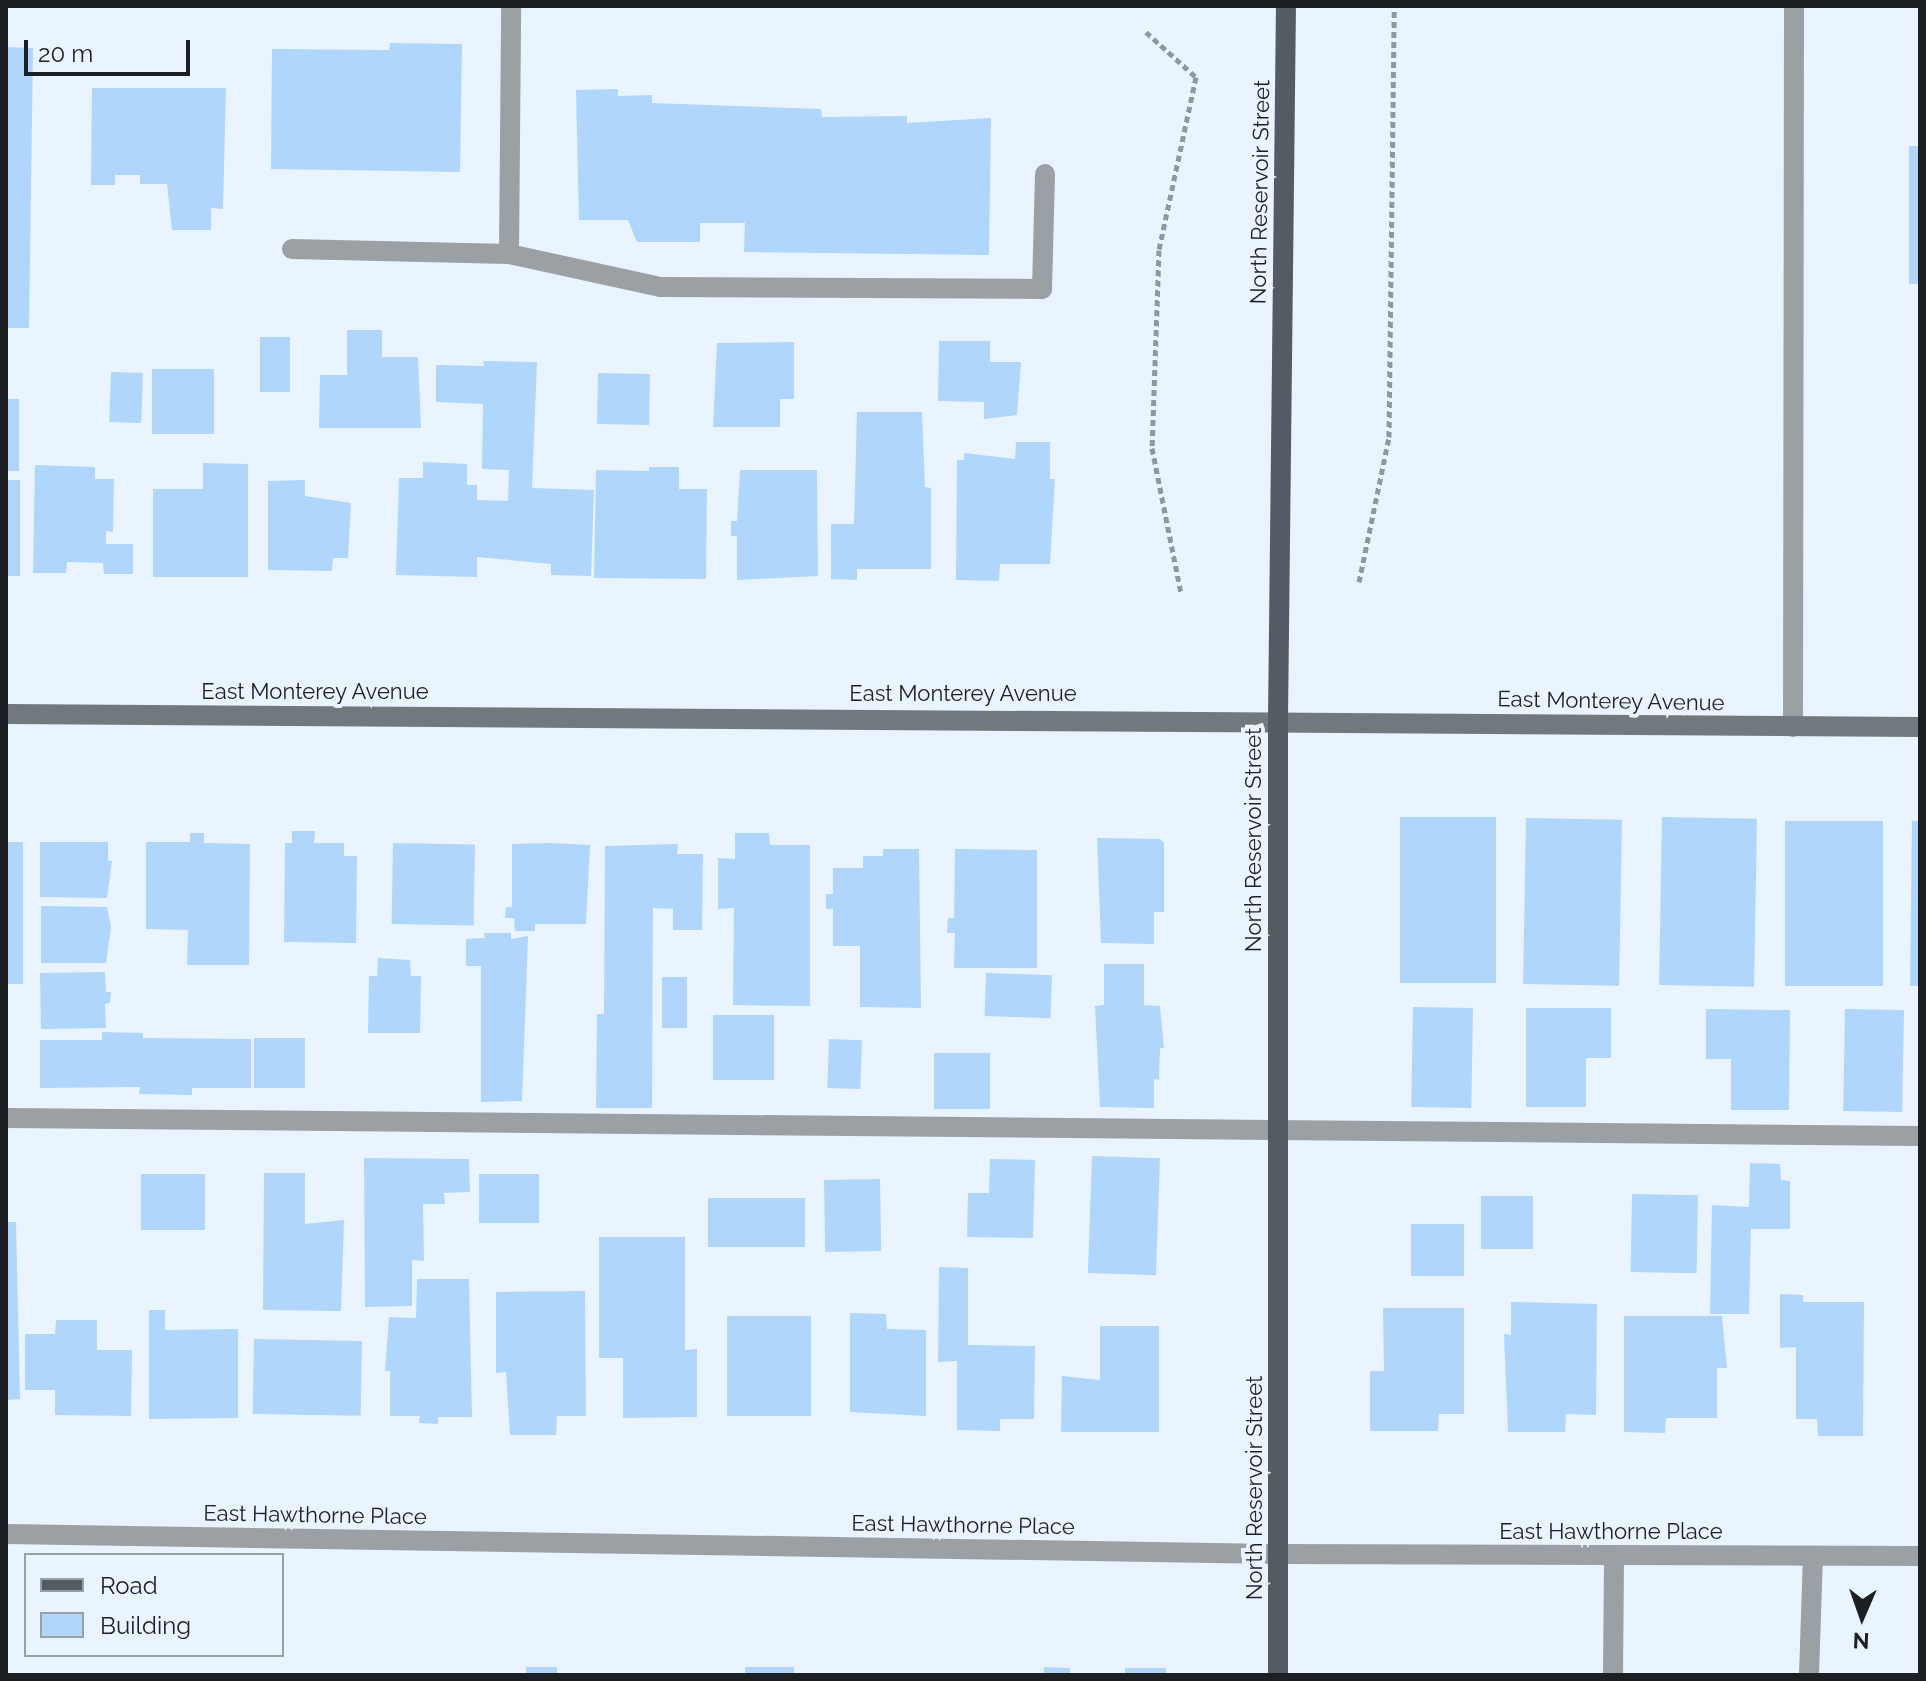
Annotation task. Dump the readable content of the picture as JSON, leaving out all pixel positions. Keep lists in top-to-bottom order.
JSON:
{
  "streets": {
    "main road": ["North Reservoir Street"],
    "street": ["East Monterey Avenue", "East Hawthorne Place"]
  },
  "crossings": [
    ["North Reservoir Street", "East Monterey Avenue"],
    ["North Reservoir Street", "East Hawthorne Place"]
  ],
  "legend": ["Road", "Building"],
  "scale_bar": "20 m",
  "north": "bottom"
}
